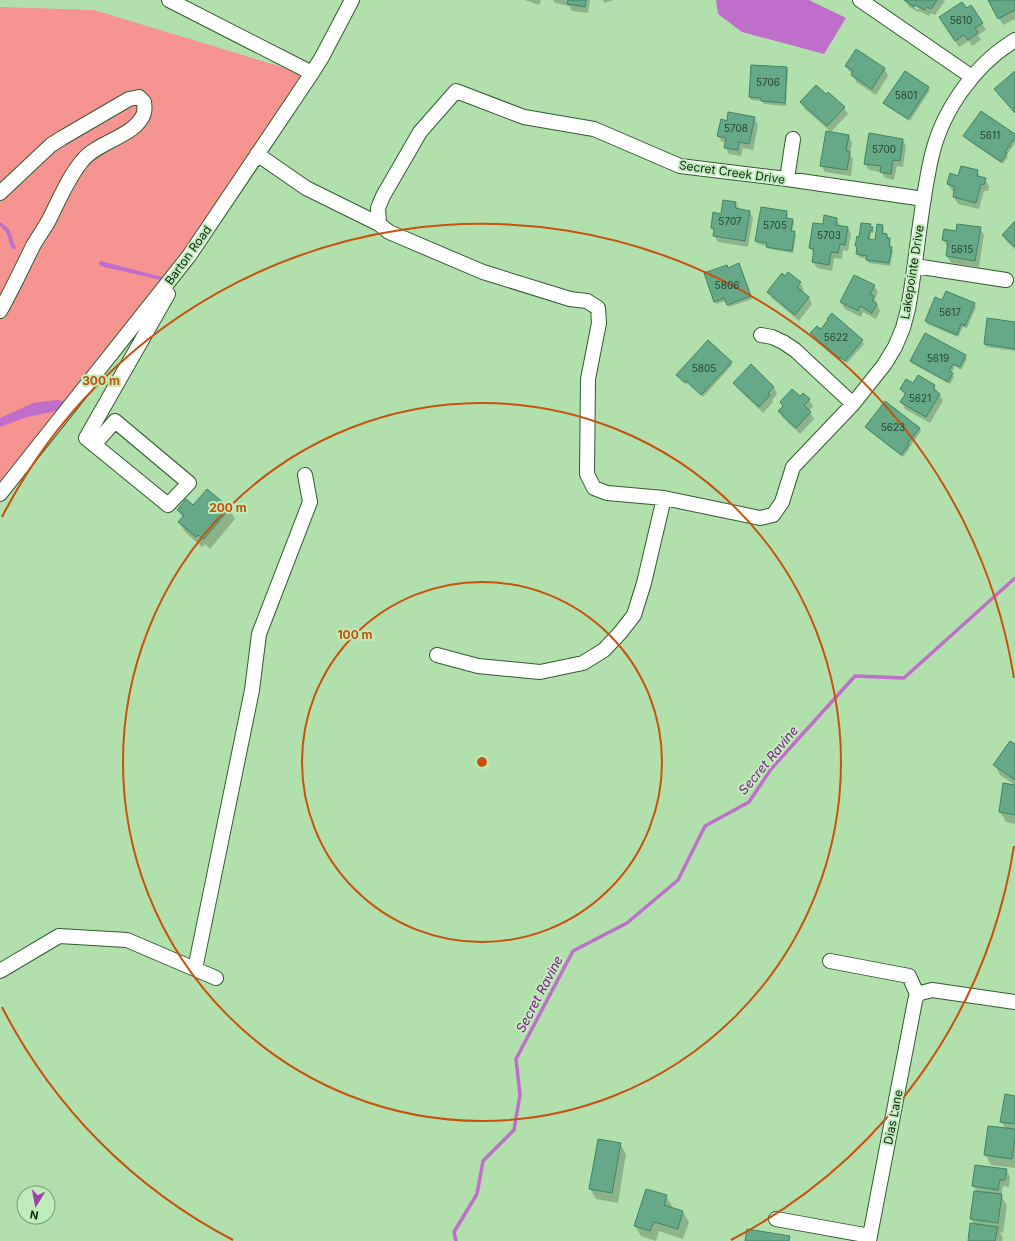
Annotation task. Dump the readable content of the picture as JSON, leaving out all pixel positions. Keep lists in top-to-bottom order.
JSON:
{
  "streets": {
    "street": [
      "Secret Creek Drive",
      "Barton Road",
      "Lakepointe Drive",
      "Dias Lane"
    ]
  },
  "crossings": [
    ["Secret Creek Drive", "Lakepointe Drive"]
  ],
  "water": ["Secret Ravine"],
  "house_numbers": [
    "5610",
    "5706",
    "5801",
    "5708",
    "5611",
    "5700",
    "5707",
    "5705",
    "5703",
    "5615",
    "5806",
    "5617",
    "5622",
    "5619",
    "5805",
    "5621",
    "5623"
  ],
  "north": "bottom",
  "rings": ["300 m", "200 m", "100 m"]
}
